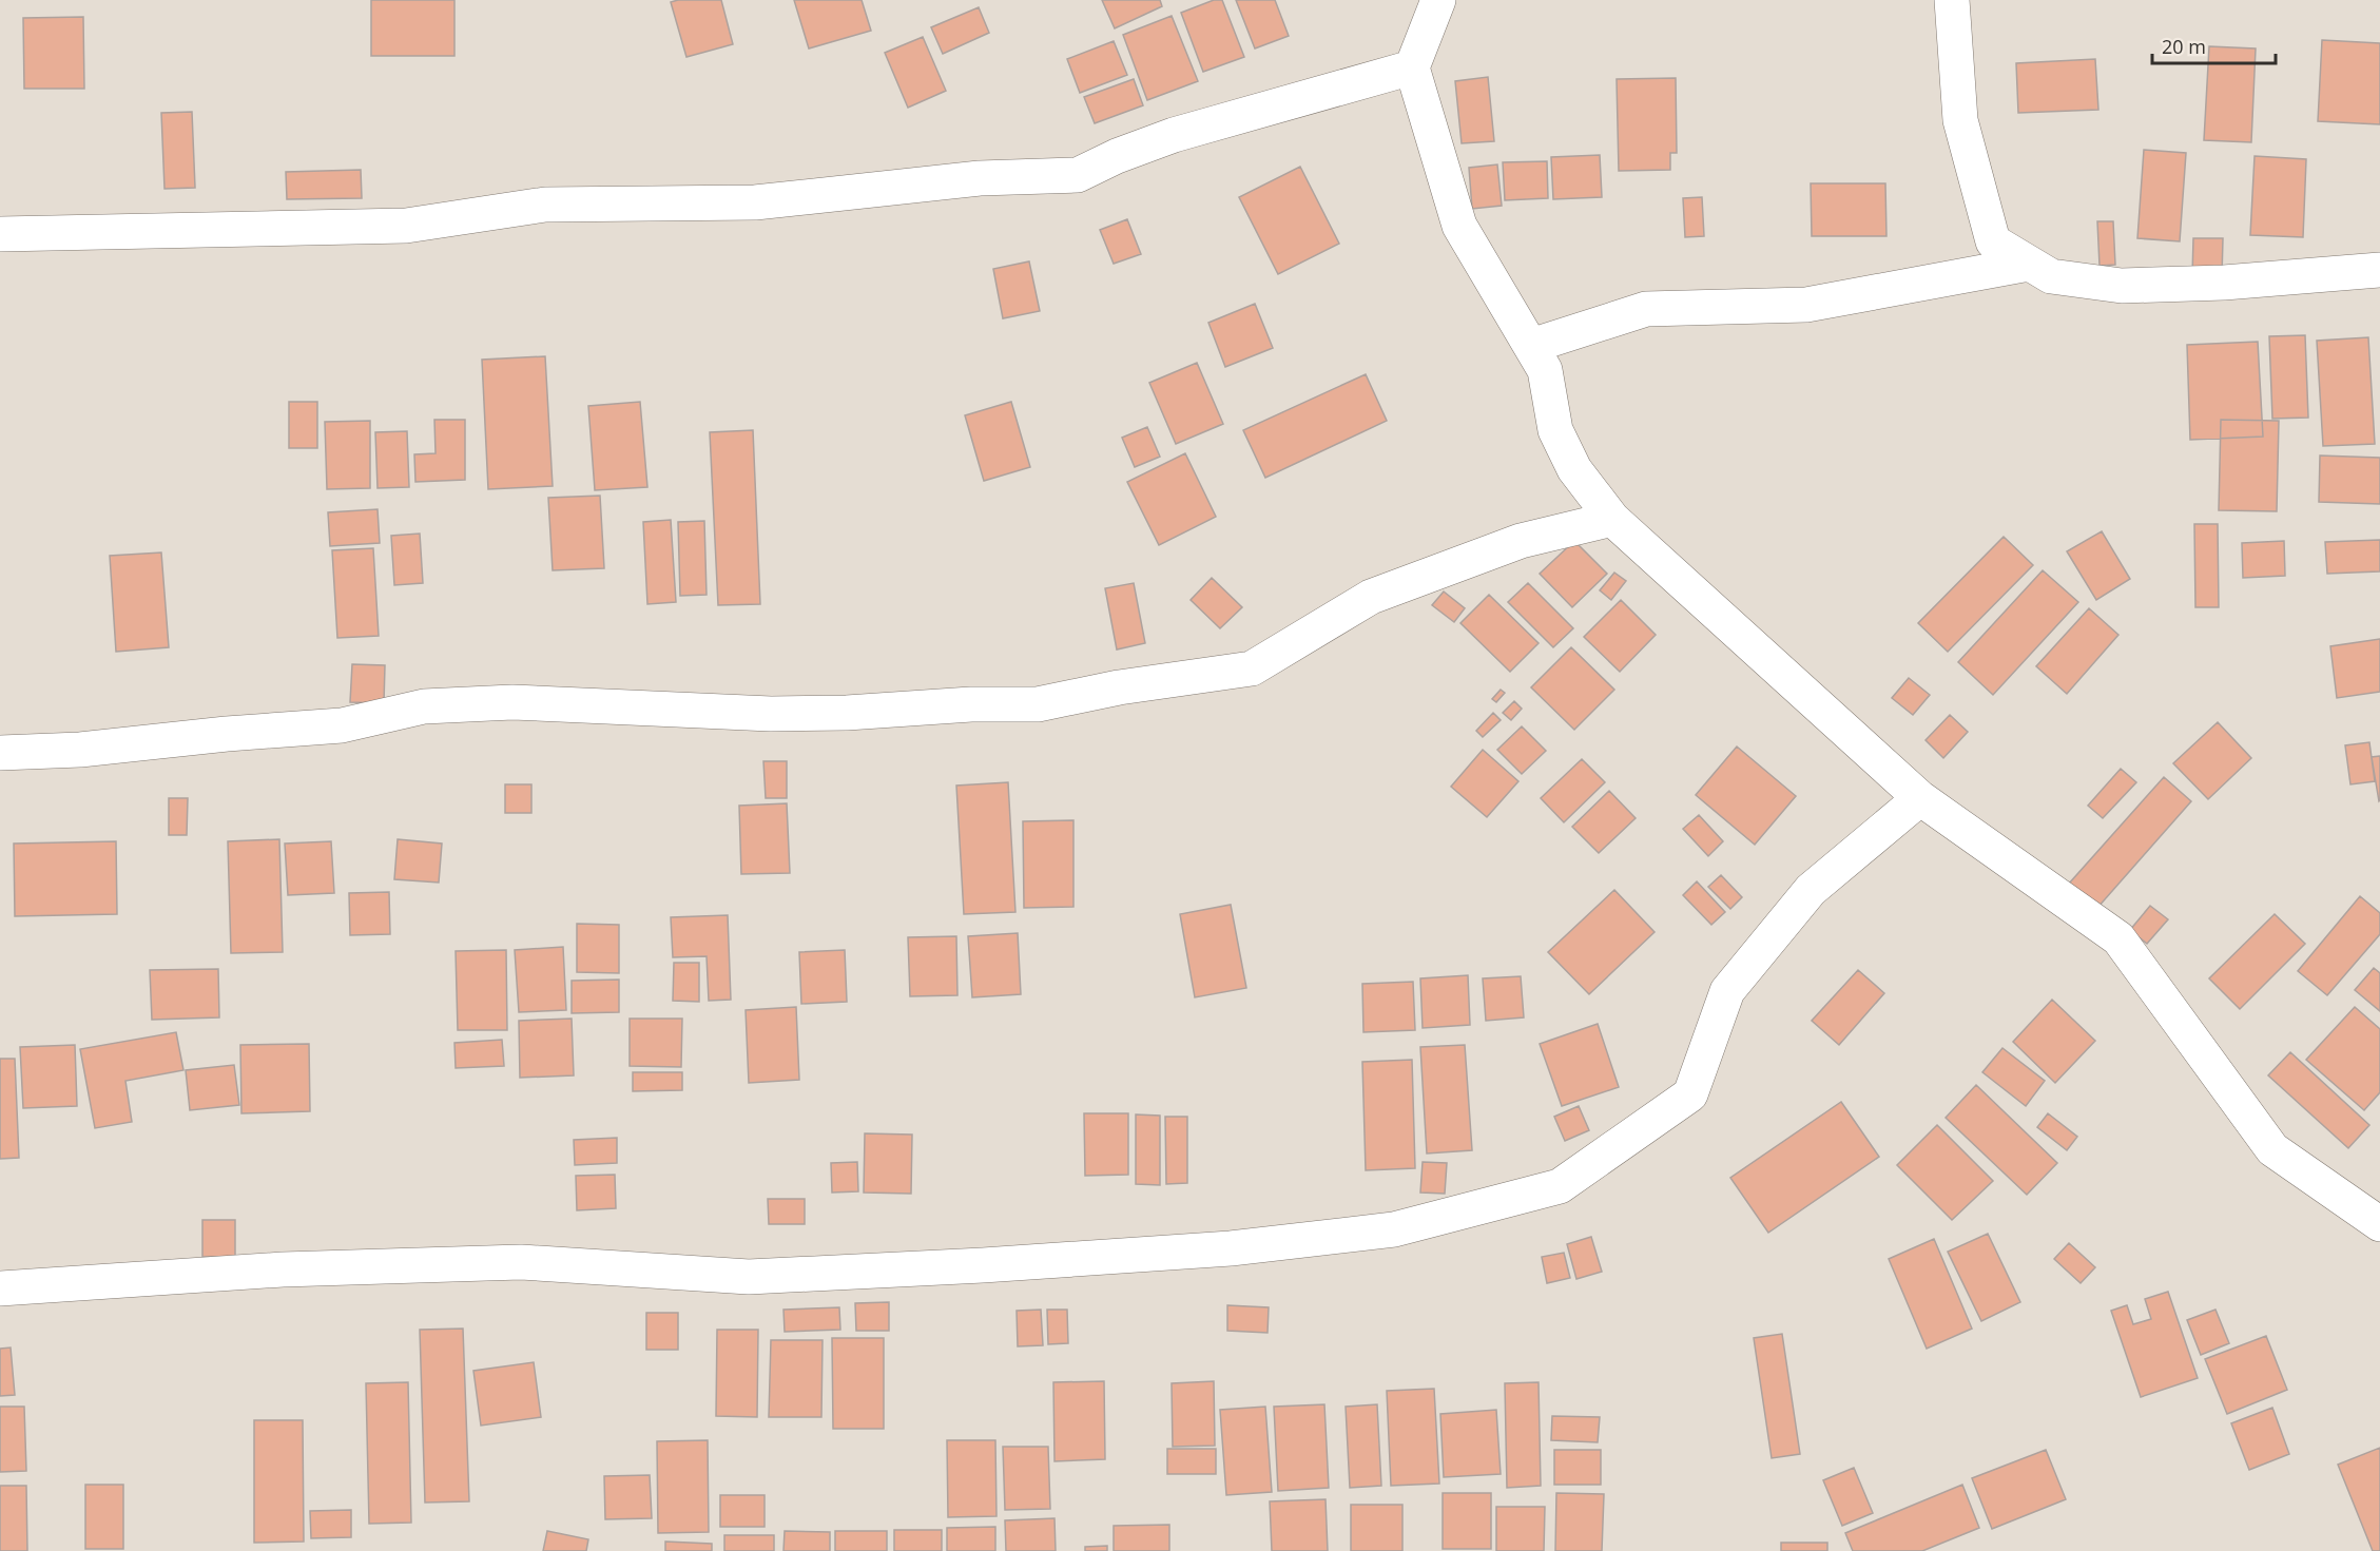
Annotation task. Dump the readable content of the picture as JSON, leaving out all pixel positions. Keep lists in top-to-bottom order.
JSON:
{
  "scale_bar": "20 m"
}
